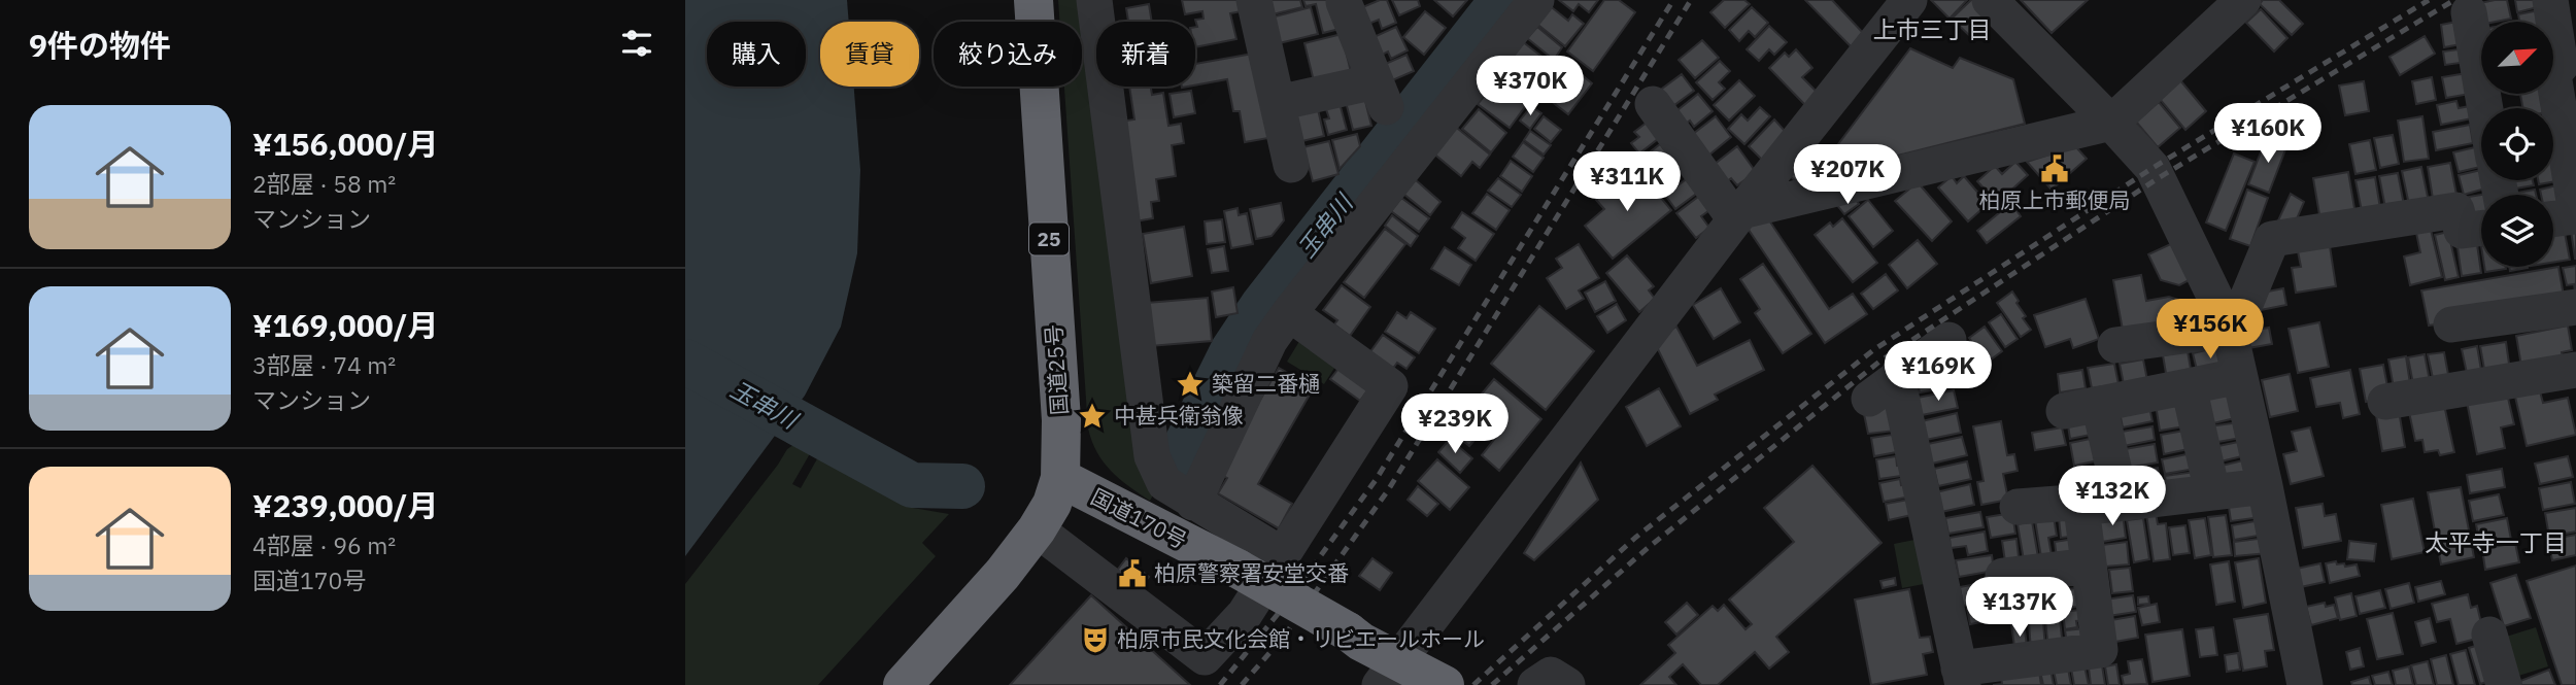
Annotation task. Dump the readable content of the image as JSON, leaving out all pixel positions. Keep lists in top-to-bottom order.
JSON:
{
  "streets": {
    "highway": ["25", "国道25号", "国道170号"]
  },
  "crossings": [
    ["国道25号", "国道170号"]
  ],
  "districts": ["上市三丁目", "太平寺一丁目"],
  "water": ["玉串川"],
  "places": {
    "public building": ["柏原上市郵便局", "柏原警察署安堂交番"],
    "place": ["築留二番樋", "中甚兵衛翁像"],
    "theatre": ["柏原市民文化会館・リビエールホール"]
  },
  "north": "top right",
  "page": {
    "heading": "9件の物件",
    "chip": [
      "購入",
      "賃貸",
      "絞り込み",
      "新着"
    ],
    "price": [
      "¥370K",
      "¥160K",
      "¥207K",
      "¥311K",
      "¥156K",
      "¥169K",
      "¥239K",
      "¥132K",
      "¥137K"
    ],
    "list": [
      {
        "name": "¥156,000/月",
        "note": "2部屋 · 58 m² · マンション"
      },
      {
        "name": "¥169,000/月",
        "note": "3部屋 · 74 m² · マンション"
      },
      {
        "name": "¥239,000/月",
        "note": "4部屋 · 96 m² · 国道170号"
      }
    ]
  }
}
